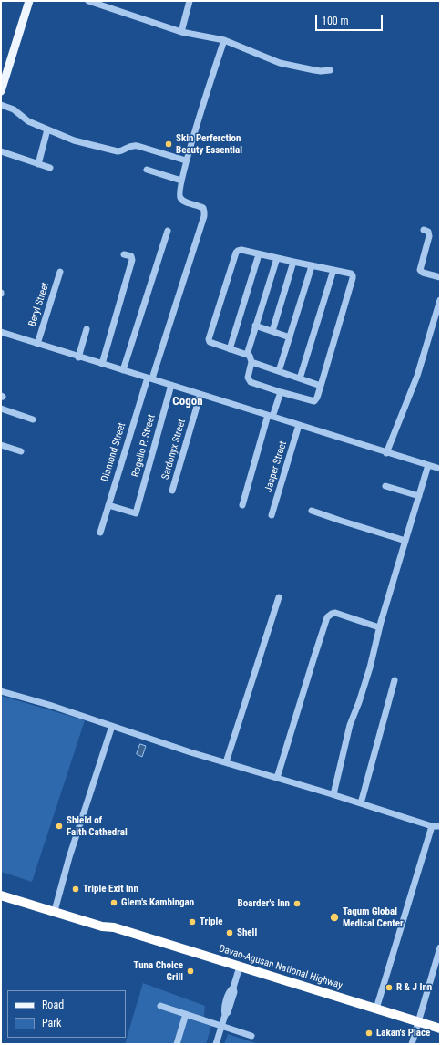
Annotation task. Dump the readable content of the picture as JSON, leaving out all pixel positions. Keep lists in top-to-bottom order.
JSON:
{
  "streets": {
    "highway": ["Davao-Agusan National Highway"],
    "street": [
      "Beryl Street",
      "Rogelio P. Street",
      "Sardonyx Street",
      "Diamond Street",
      "Jasper Street"
    ]
  },
  "crossings": [
    ["Rogelio P. Street", "Diamond Street"]
  ],
  "districts": ["Cogon"],
  "places": [
    "Skin Perferction Beauty Essential",
    "Shield of Faith Cathedral",
    "Triple Exit Inn",
    "Glem's Kambingan",
    "Boarder's Inn",
    "Tagum Global Medical Center",
    "Triple",
    "Shell",
    "Tuna Choice Grill",
    "R & J Inn",
    "Lakan's Place"
  ],
  "legend": ["Road", "Park"],
  "scale_bar": "100 m"
}
